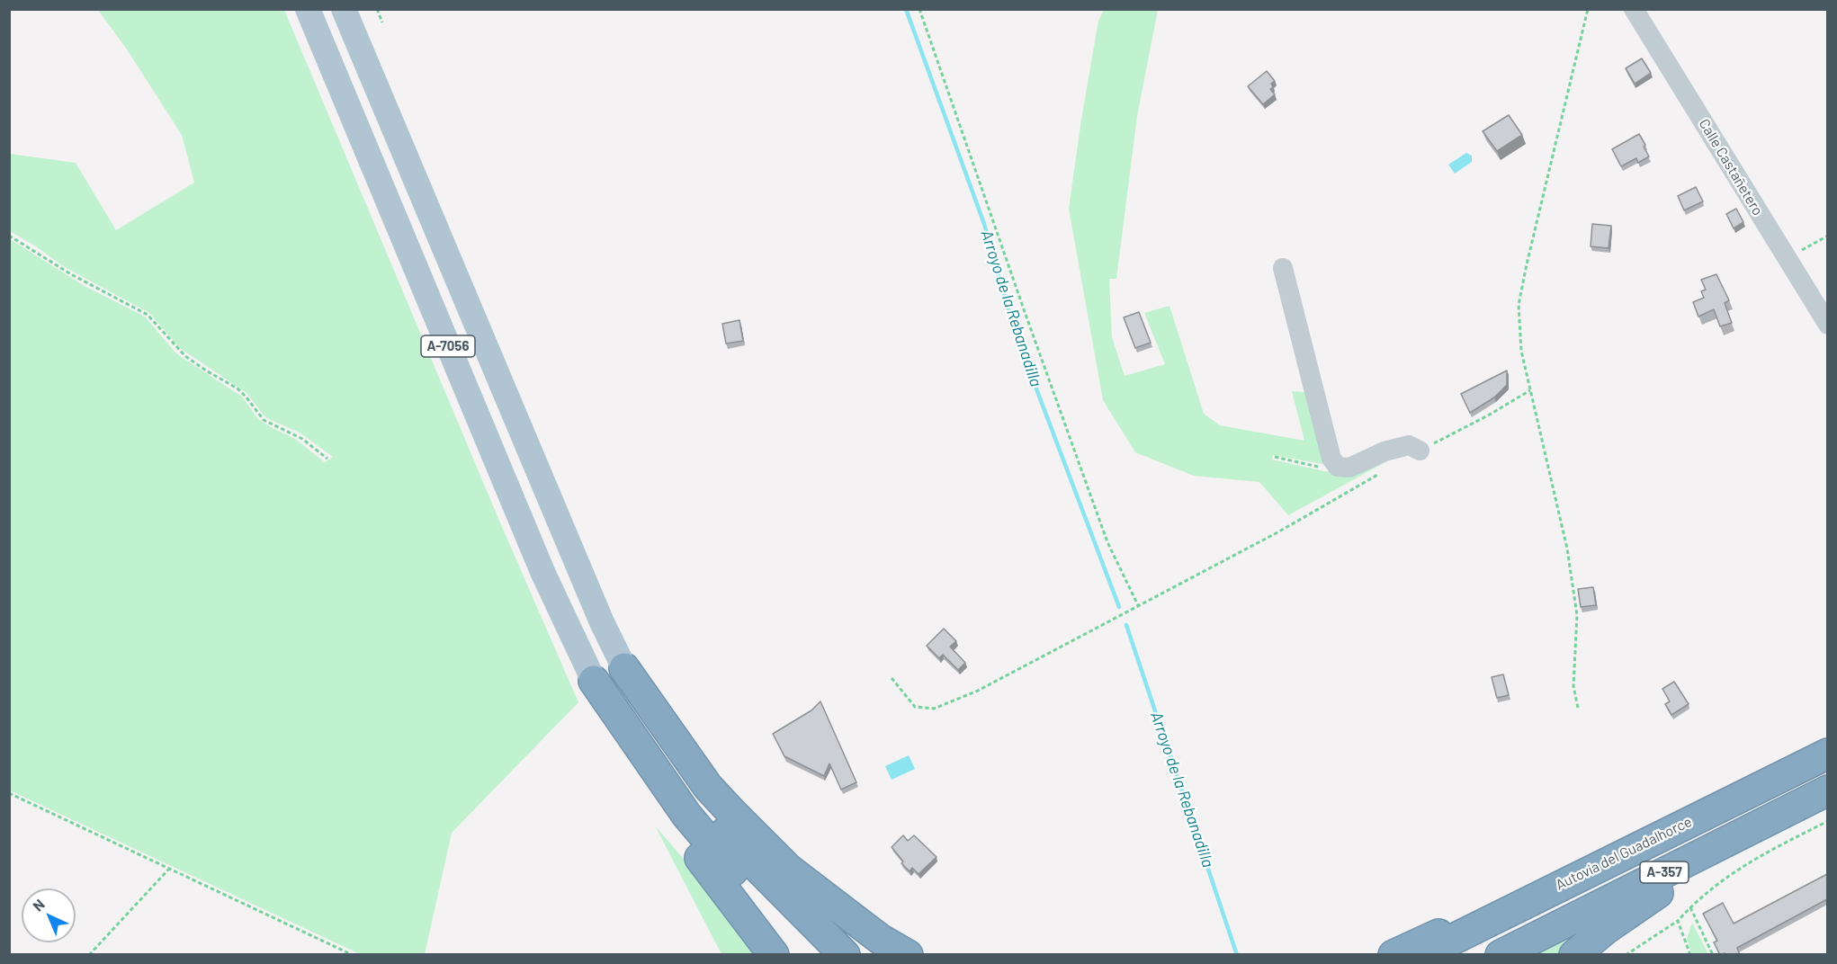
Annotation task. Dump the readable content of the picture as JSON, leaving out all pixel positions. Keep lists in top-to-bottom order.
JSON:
{
  "streets": {
    "highway": ["Autovía del Guadalhorce", "A-357"],
    "main road": ["A-7056"],
    "street": ["Calle Castañetero"]
  },
  "water": ["Arroyo de la Rebanadilla"],
  "north": "top left"
}
